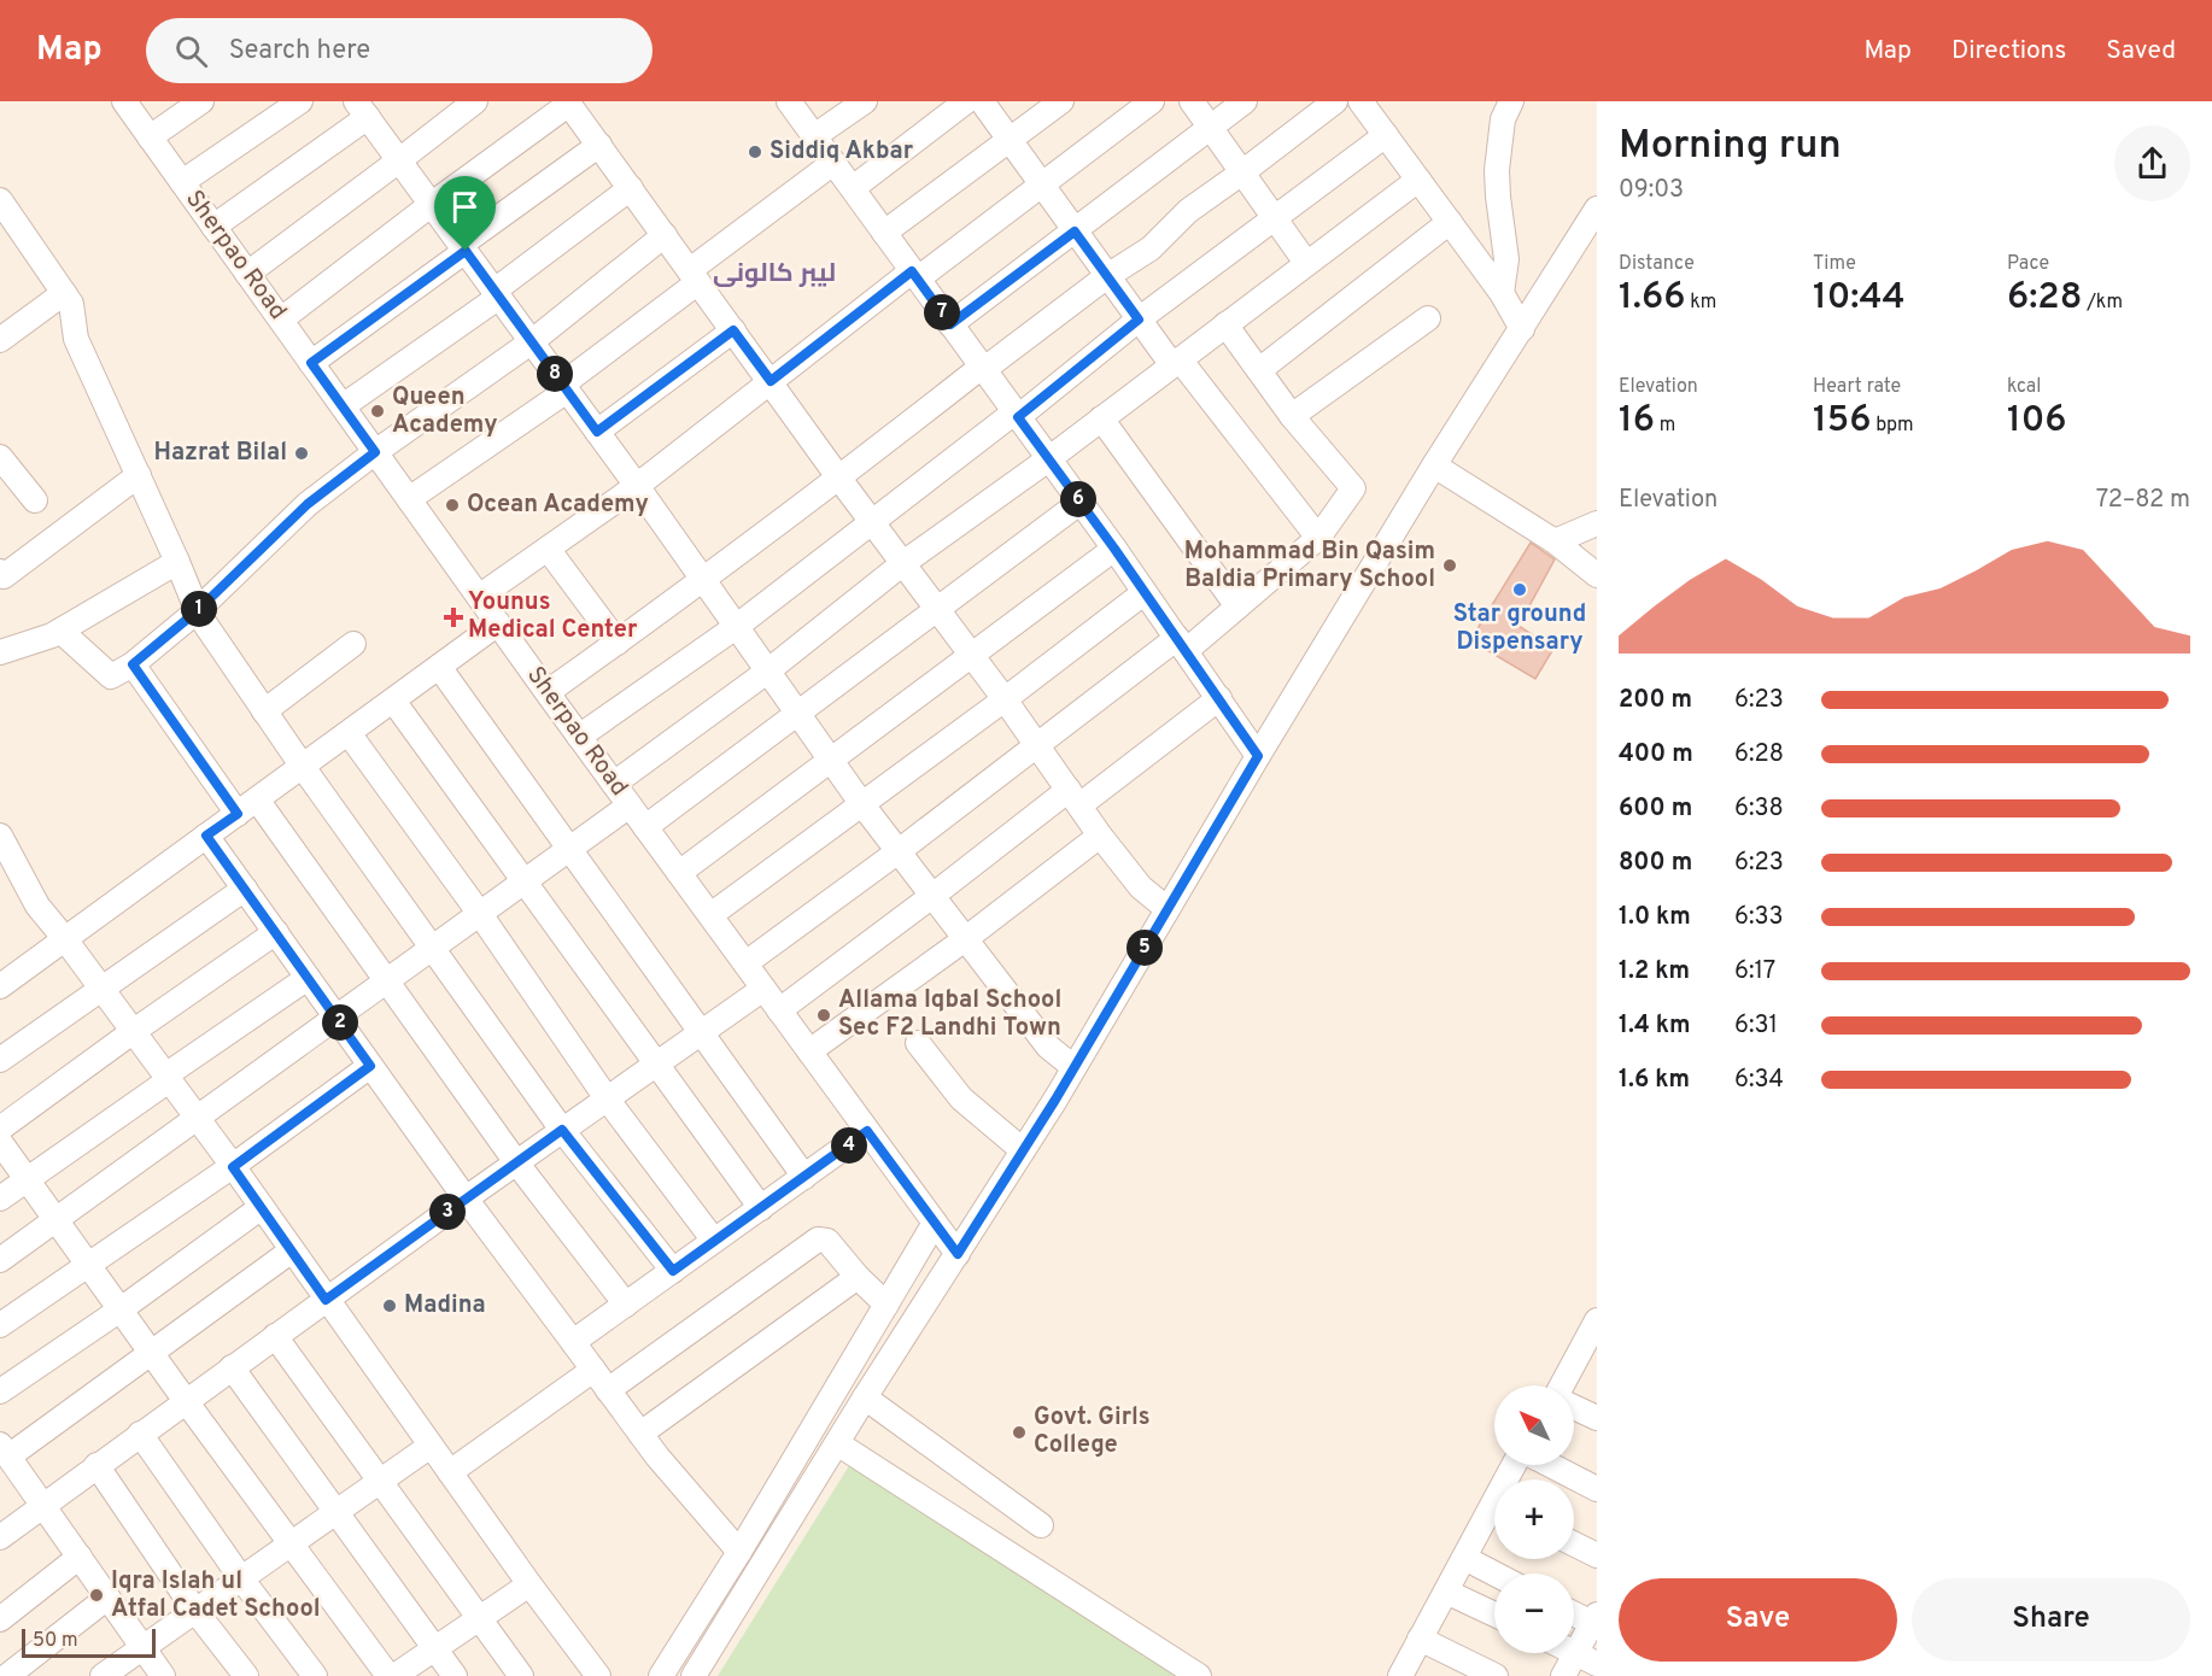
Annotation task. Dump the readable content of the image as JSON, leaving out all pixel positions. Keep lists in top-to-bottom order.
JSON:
{
  "streets": {
    "street": ["Sherpao Road"]
  },
  "districts": ["لیبر کالونی"],
  "places": {
    "other": [
      "Siddiq Akbar",
      "Queen Academy",
      "Hazrat Bilal",
      "Ocean Academy",
      "Mohammad Bin Qasim Baldia Primary School",
      "Star ground Dispensary",
      "Allama Iqbal School Sec F2 Landhi Town",
      "Madina",
      "Govt. Girls College",
      "Iqra Islah ul Atfal Cadet School"
    ],
    "health": ["Younus Medical Center"]
  },
  "scale_bar": "50 m",
  "north": "top left",
  "page": {
    "header": "Map",
    "search": "Search here",
    "nav": ["Map", "Directions", "Saved"],
    "heading": ["Morning run", "09:03"],
    "stats": [
      ["Distance", "1.66 km"],
      ["Time", "10:44"],
      ["Pace", "6:28 /km"],
      ["Elevation", "16 m"],
      ["Heart rate", "156 bpm"],
      ["kcal", "106"]
    ],
    "pins": [
      "7",
      "8",
      "6",
      "1",
      "5",
      "2",
      "4",
      "3"
    ],
    "chart": ["Elevation", "72–82 m"],
    "list": [
      {
        "name": "200 m",
        "note": "6:23"
      },
      {
        "name": "400 m",
        "note": "6:28"
      },
      {
        "name": "600 m",
        "note": "6:38"
      },
      {
        "name": "800 m",
        "note": "6:23"
      },
      {
        "name": "1.0 km",
        "note": "6:33"
      },
      {
        "name": "1.2 km",
        "note": "6:17"
      },
      {
        "name": "1.4 km",
        "note": "6:31"
      },
      {
        "name": "1.6 km",
        "note": "6:34"
      }
    ],
    "map_buttons": ["+", "−"],
    "buttons": ["Save", "Share"],
    "scale": "50 m"
  }
}
